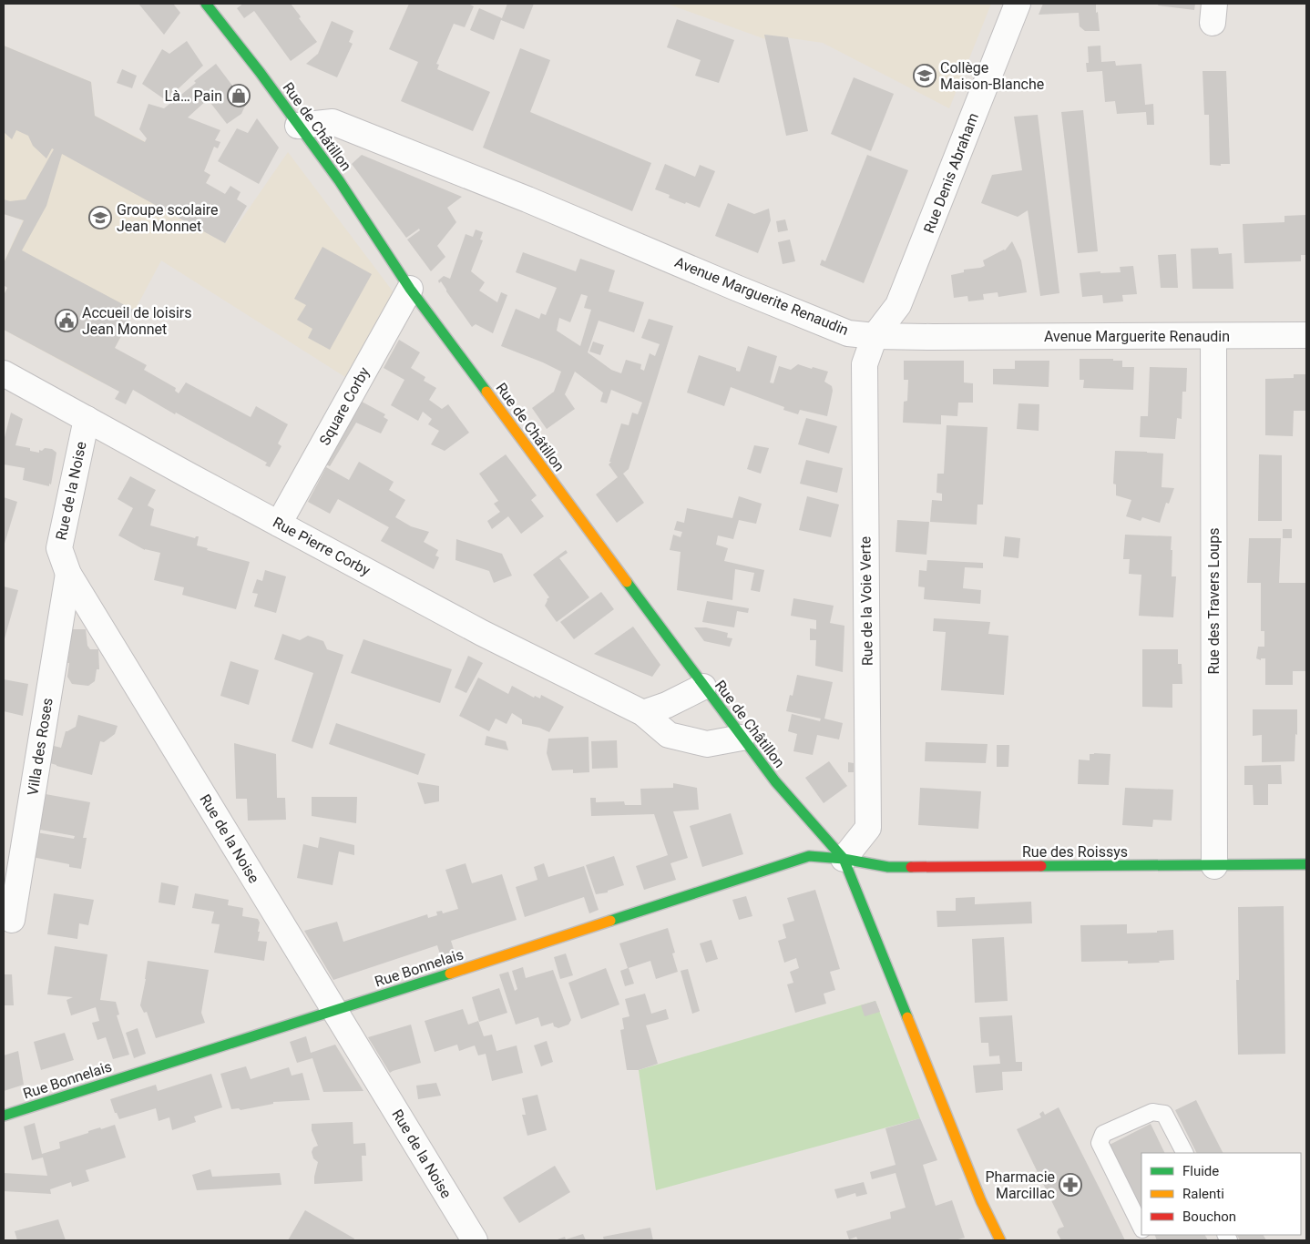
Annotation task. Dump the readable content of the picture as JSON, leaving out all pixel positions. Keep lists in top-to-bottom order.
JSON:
{
  "streets": {
    "main road": ["Rue de Châtillon", "Rue des Roissys", "Rue Bonnelais"],
    "street": [
      "Rue Denis Abraham",
      "Avenue Marguerite Renaudin",
      "Square Corby",
      "Rue de la Noise",
      "Rue Pierre Corby",
      "Rue de la Voie Verte",
      "Rue des Travers Loups",
      "Villa des Roses"
    ]
  },
  "crossings": [
    ["Rue de Châtillon", "Avenue Marguerite Renaudin"],
    ["Rue de Châtillon", "Square Corby"],
    ["Rue de Châtillon", "Rue Pierre Corby"],
    ["Rue de Châtillon", "Rue de la Voie Verte"],
    ["Rue de Châtillon", "Rue des Roissys"],
    ["Rue de Châtillon", "Rue Bonnelais"],
    ["Rue Denis Abraham", "Avenue Marguerite Renaudin"],
    ["Rue Denis Abraham", "Rue de la Voie Verte"],
    ["Avenue Marguerite Renaudin", "Rue de la Voie Verte"],
    ["Avenue Marguerite Renaudin", "Rue des Travers Loups"],
    ["Square Corby", "Rue Pierre Corby"],
    ["Rue de la Noise", "Rue Pierre Corby"],
    ["Rue de la Noise", "Villa des Roses"],
    ["Rue de la Noise", "Rue Bonnelais"],
    ["Rue de la Voie Verte", "Rue des Roissys"],
    ["Rue de la Voie Verte", "Rue Bonnelais"],
    ["Rue des Travers Loups", "Rue des Roissys"],
    ["Rue des Roissys", "Rue Bonnelais"]
  ],
  "places": {
    "school or university": ["Collège Maison-Blanche", "Groupe scolaire Jean Monnet"],
    "shop": ["Là… Pain"],
    "public building": ["Accueil de loisirs Jean Monnet"],
    "pharmacy": ["Pharmacie Marcillac"]
  },
  "legend": ["Fluide", "Ralenti", "Bouchon"]
}
